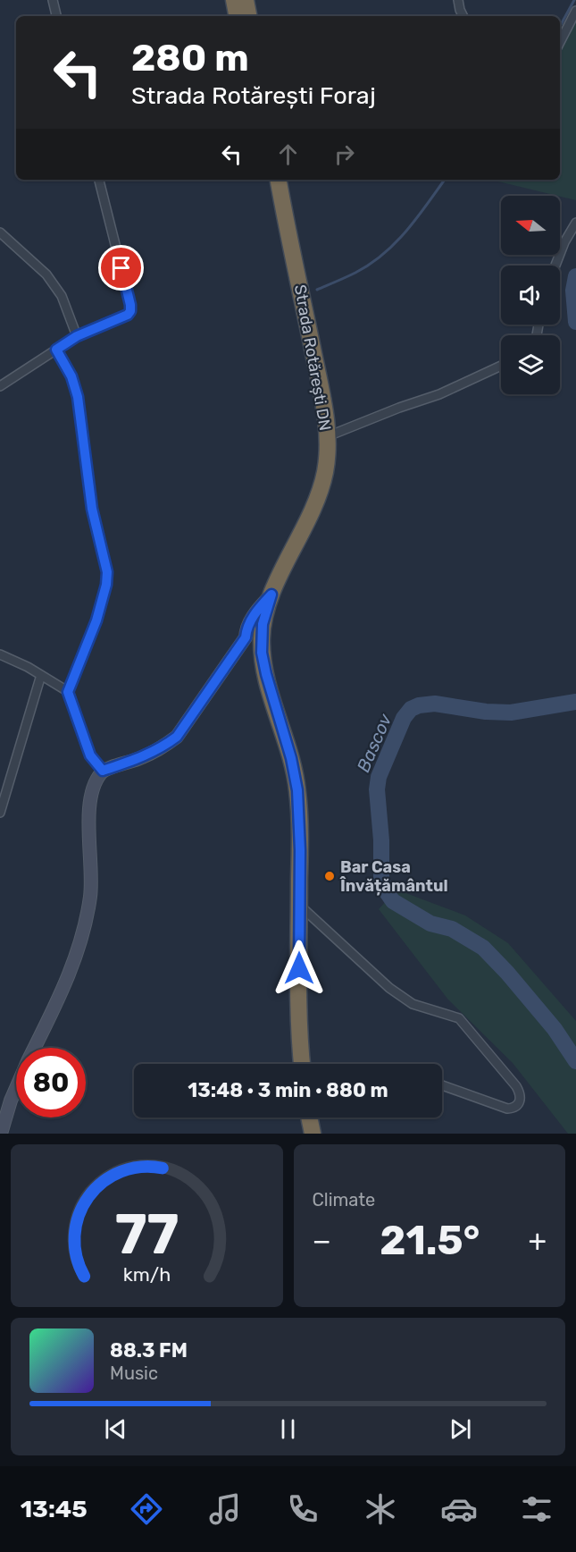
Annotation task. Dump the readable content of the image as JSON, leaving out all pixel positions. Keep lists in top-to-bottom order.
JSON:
{
  "streets": {
    "highway": ["Strada Rotărești DN"]
  },
  "water": ["Bascov"],
  "places": ["Bar Casa Învățământul"],
  "north": "left",
  "page": {
    "turn": ["280 m", "Strada Rotărești Foraj"],
    "limit": "80",
    "trip": "13:48 · 3 min · 880 m",
    "tile": "Climate",
    "heat": ["−", "21.5°", "+"],
    "song": ["88.3 FM", "Music"],
    "tabs": "13:45",
    "gauge": ["77", "km/h"]
  }
}
